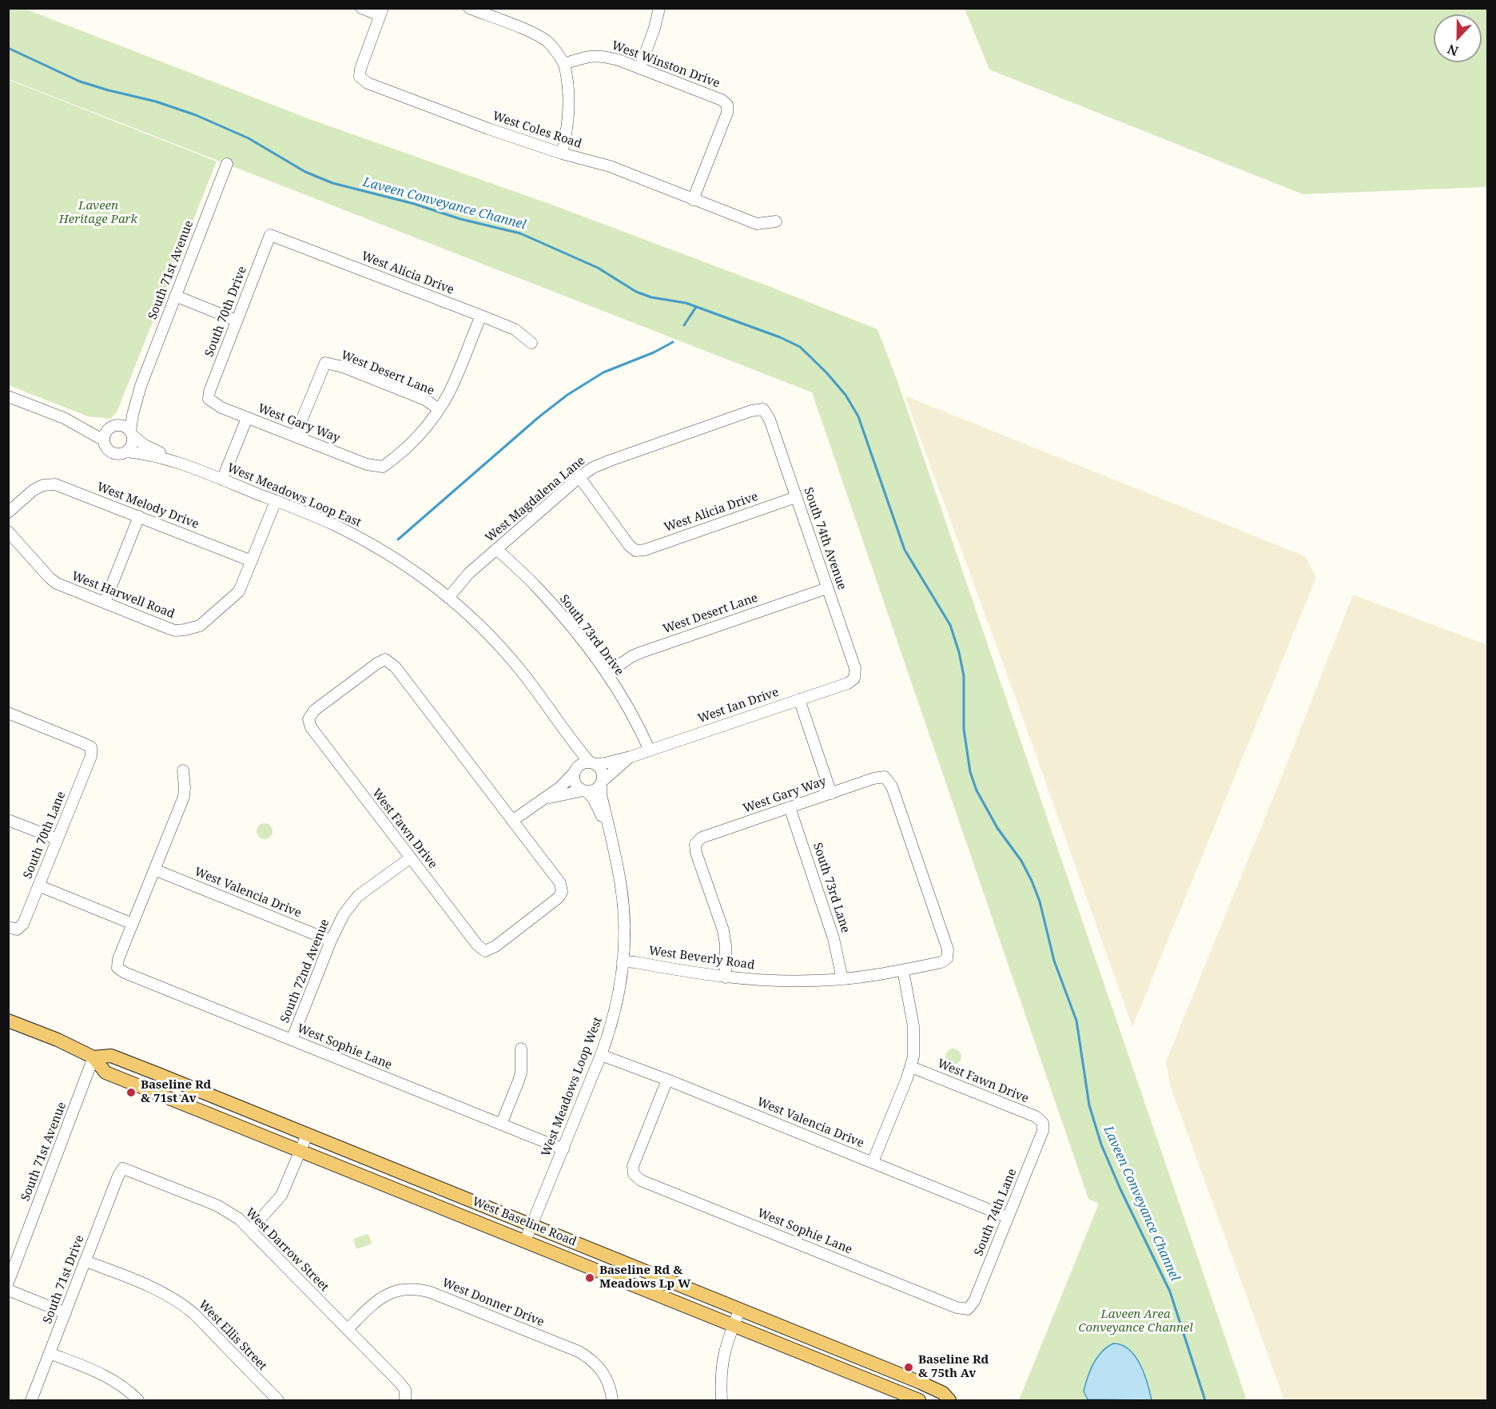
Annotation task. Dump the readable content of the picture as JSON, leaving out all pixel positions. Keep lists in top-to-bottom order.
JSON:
{
  "streets": {
    "main road": ["West Baseline Road"],
    "street": [
      "West Winston Drive",
      "West Coles Road",
      "South 71st Avenue",
      "West Alicia Drive",
      "South 70th Drive",
      "West Desert Lane",
      "West Gary Way",
      "West Meadows Loop East",
      "West Magdalena Lane",
      "West Melody Drive",
      "South 74th Avenue",
      "West Harwell Road",
      "South 73rd Drive",
      "West Ian Drive",
      "West Fawn Drive",
      "South 70th Lane",
      "South 73rd Lane",
      "West Valencia Drive",
      "West Beverly Road",
      "South 72nd Avenue",
      "West Sophie Lane",
      "West Meadows Loop West",
      "South 74th Lane",
      "West Darrow Street",
      "South 71st Drive",
      "West Donner Drive",
      "West Ellis Street"
    ]
  },
  "crossings": [
    ["West Winston Drive", "West Coles Road"],
    ["South 71st Avenue", "West Baseline Road"],
    ["West Alicia Drive", "South 70th Drive"],
    ["West Alicia Drive", "West Magdalena Lane"],
    ["West Alicia Drive", "South 74th Avenue"],
    ["South 70th Drive", "West Gary Way"],
    ["West Desert Lane", "West Gary Way"],
    ["West Desert Lane", "South 74th Avenue"],
    ["West Desert Lane", "South 73rd Drive"],
    ["West Gary Way", "South 73rd Lane"],
    ["West Gary Way", "West Beverly Road"],
    ["West Meadows Loop East", "West Magdalena Lane"],
    ["West Magdalena Lane", "South 74th Avenue"],
    ["West Magdalena Lane", "South 73rd Drive"],
    ["West Melody Drive", "West Harwell Road"],
    ["South 74th Avenue", "West Ian Drive"],
    ["South 73rd Drive", "West Ian Drive"],
    ["West Ian Drive", "West Meadows Loop West"],
    ["West Fawn Drive", "South 72nd Avenue"],
    ["West Fawn Drive", "South 74th Lane"],
    ["South 73rd Lane", "West Beverly Road"],
    ["West Valencia Drive", "South 72nd Avenue"],
    ["West Valencia Drive", "West Sophie Lane"],
    ["West Valencia Drive", "West Meadows Loop West"],
    ["West Valencia Drive", "South 74th Lane"],
    ["West Beverly Road", "West Meadows Loop West"],
    ["South 72nd Avenue", "West Sophie Lane"],
    ["West Sophie Lane", "West Meadows Loop West"],
    ["West Sophie Lane", "South 74th Lane"],
    ["West Meadows Loop West", "West Baseline Road"],
    ["West Darrow Street", "South 71st Drive"],
    ["West Darrow Street", "West Donner Drive"],
    ["South 71st Drive", "West Ellis Street"]
  ],
  "water": ["Laveen Conveyance Channel"],
  "parks": ["Laveen Heritage Park", "Laveen Area Conveyance Channel"],
  "places": ["Baseline Rd & 71st Av", "Baseline Rd & Meadows Lp W", "Baseline Rd & 75th Av"],
  "north": "bottom"
}
